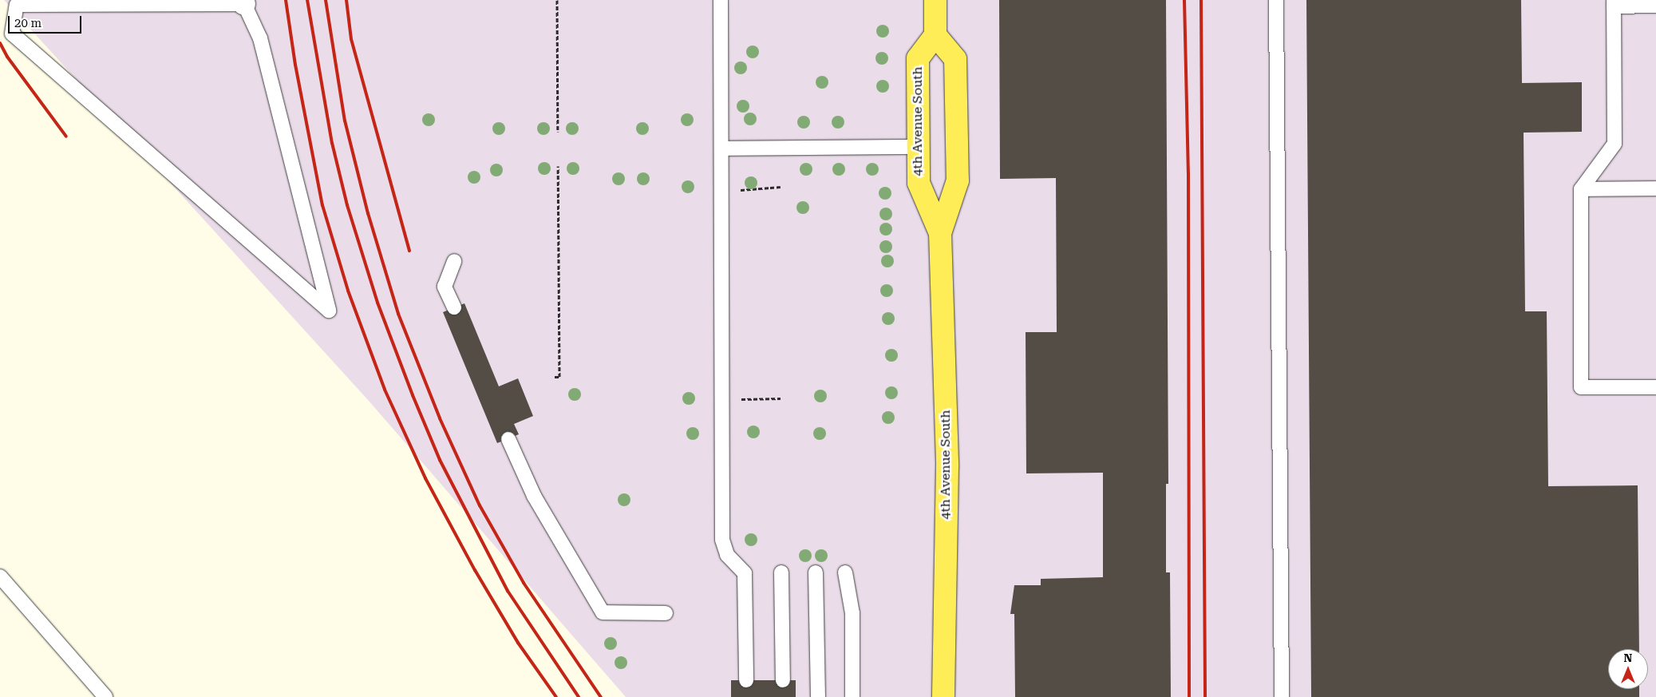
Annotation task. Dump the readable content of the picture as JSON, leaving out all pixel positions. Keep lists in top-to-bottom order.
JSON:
{
  "streets": {
    "main road": ["4th Avenue South"]
  },
  "scale_bar": "20 m",
  "north": "top"
}
